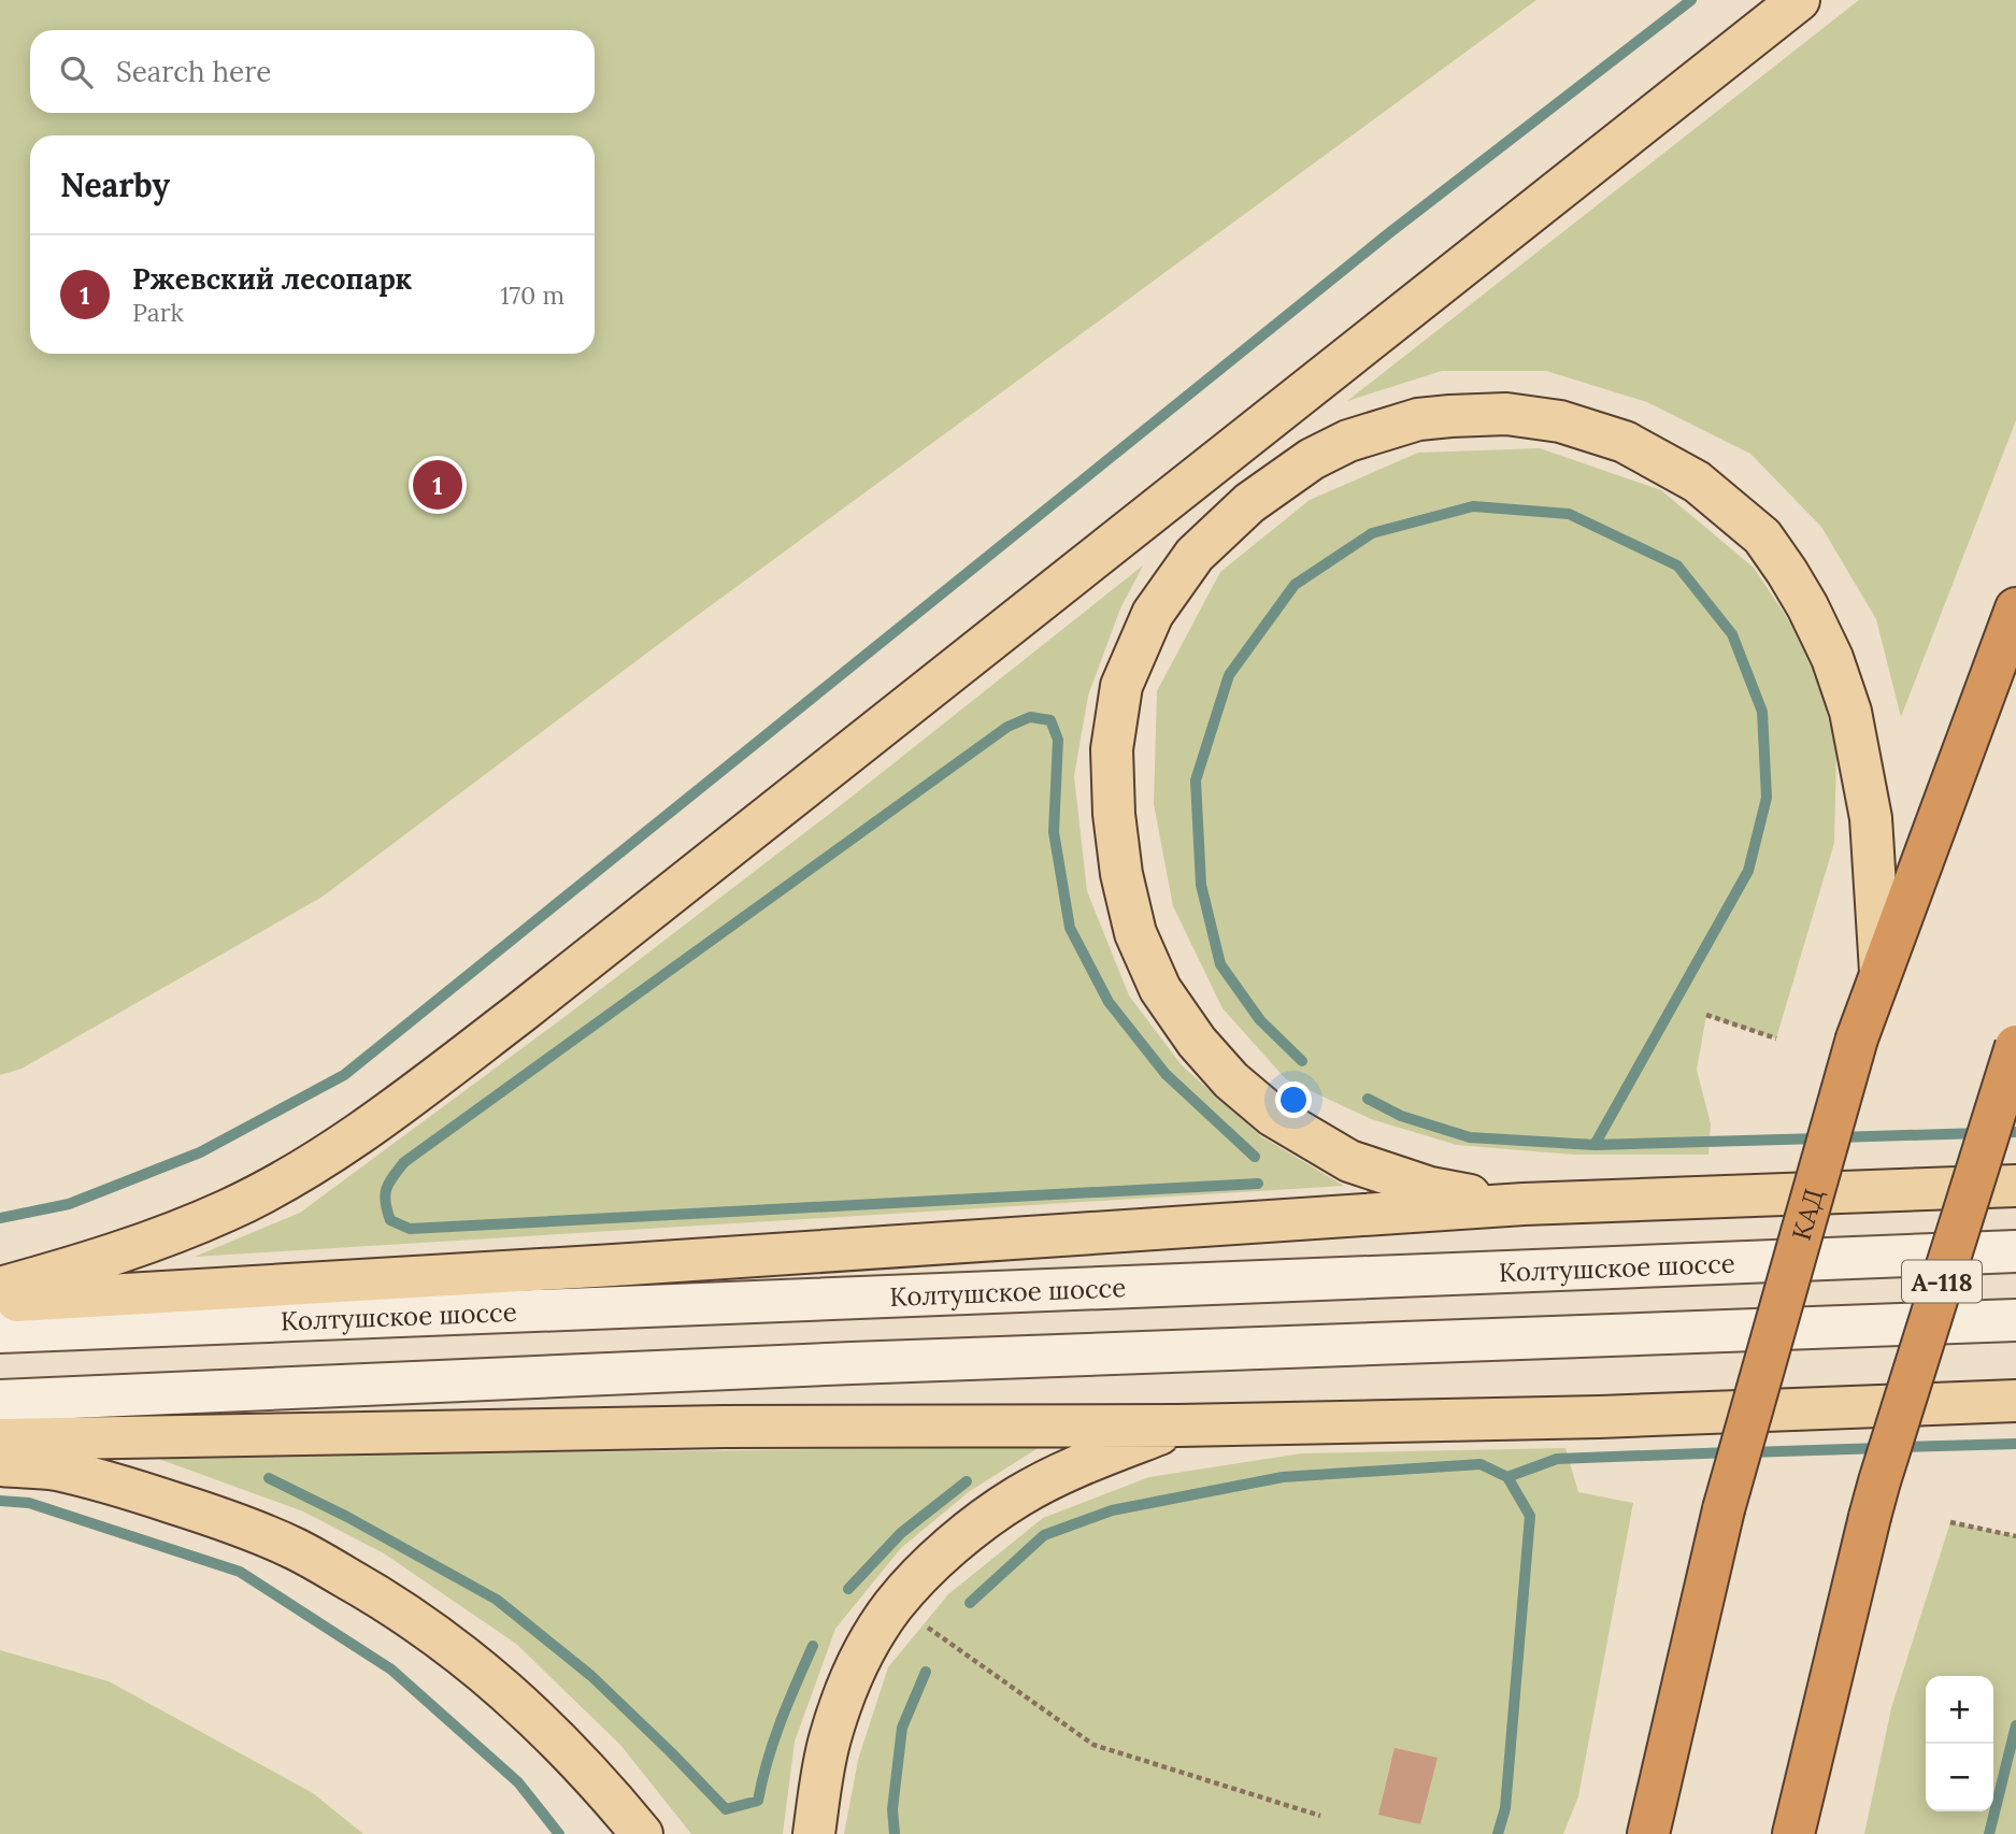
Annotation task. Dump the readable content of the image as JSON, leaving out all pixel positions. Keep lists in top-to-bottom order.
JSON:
{
  "streets": {
    "highway": ["КАД", "А-118"],
    "main road": ["Колтушское шоссе"]
  },
  "page": {
    "search": "Search here",
    "heading": "Nearby",
    "list": [
      {
        "mark": "1",
        "name": "Ржевский лесопарк",
        "note": "Park",
        "value": "170 m"
      }
    ],
    "pins": "1",
    "map_buttons": ["+", "−"]
  }
}
